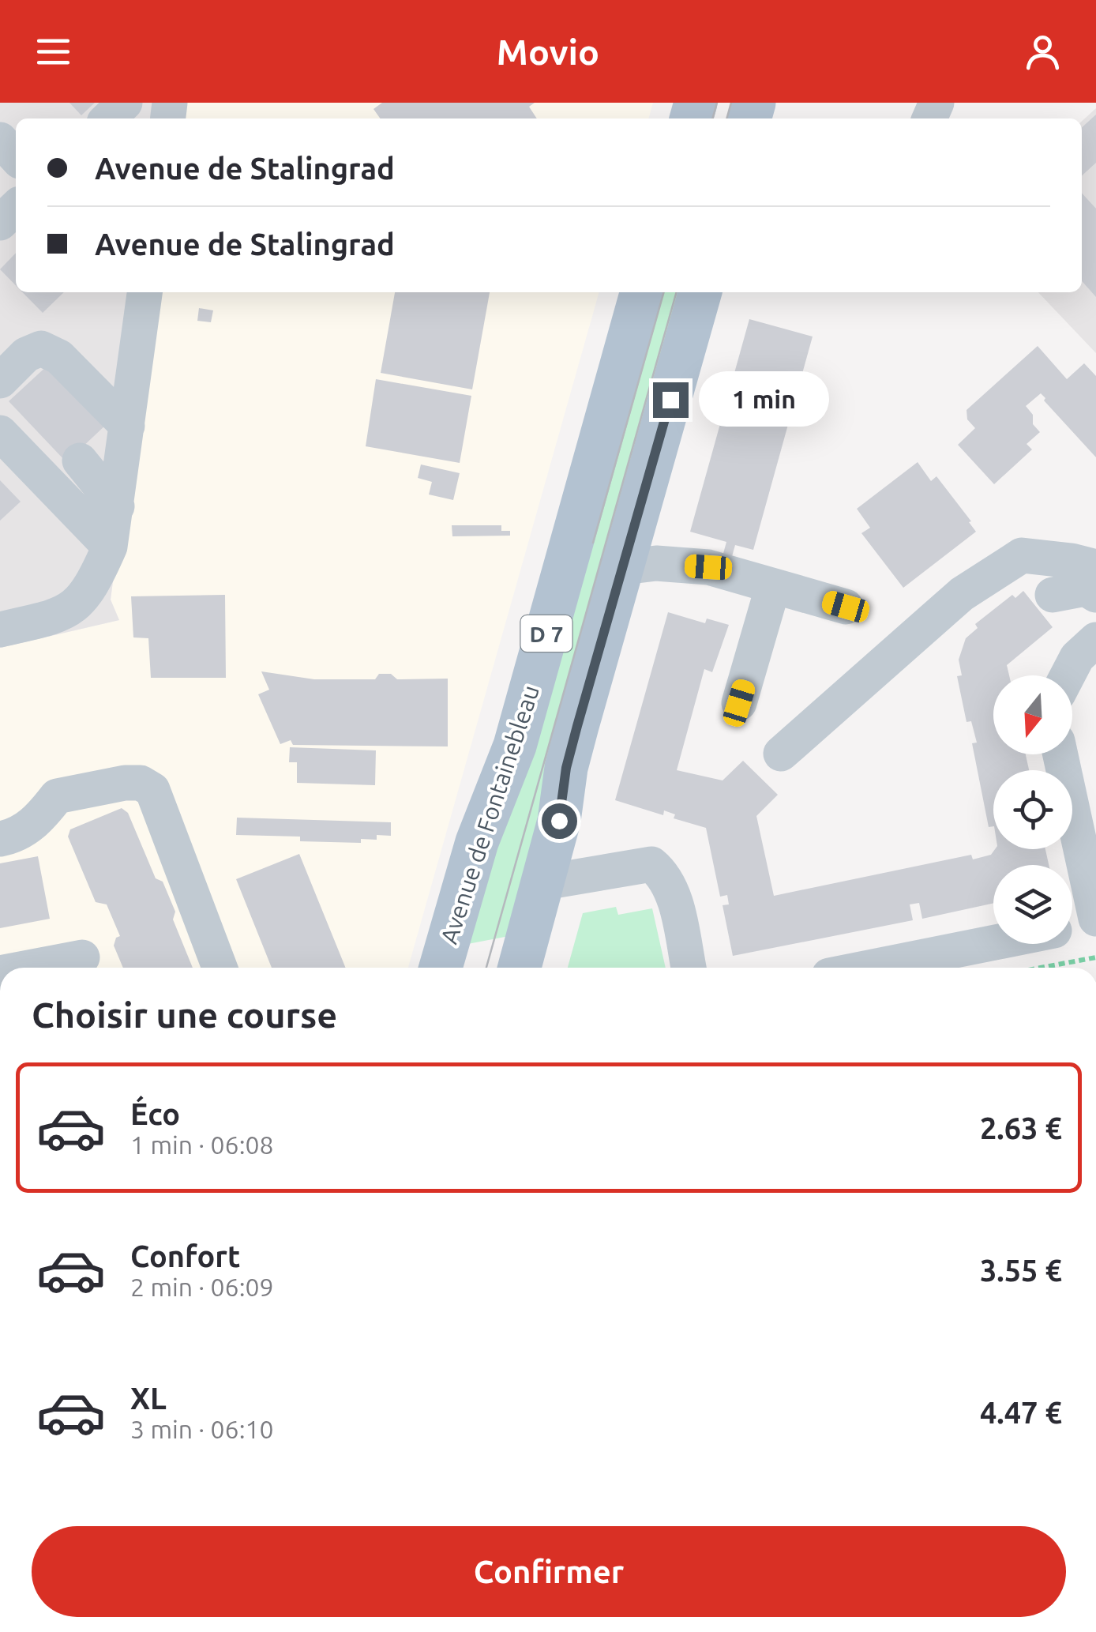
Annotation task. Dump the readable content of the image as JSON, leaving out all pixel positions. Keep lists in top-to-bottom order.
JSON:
{
  "streets": {
    "main road": ["D 7", "Avenue de Fontainebleau"]
  },
  "north": "bottom",
  "page": {
    "header": "Movio",
    "banner": ["Avenue de Stalingrad", "Avenue de Stalingrad"],
    "bubble": "1 min",
    "heading": "Choisir une course",
    "list": [
      {
        "name": "Éco",
        "note": "1 min · 06:08",
        "value": "2.63 €"
      },
      {
        "name": "Confort",
        "note": "2 min · 06:09",
        "value": "3.55 €"
      },
      {
        "name": "XL",
        "note": "3 min · 06:10",
        "value": "4.47 €"
      }
    ],
    "buttons": "Confirmer"
  }
}
